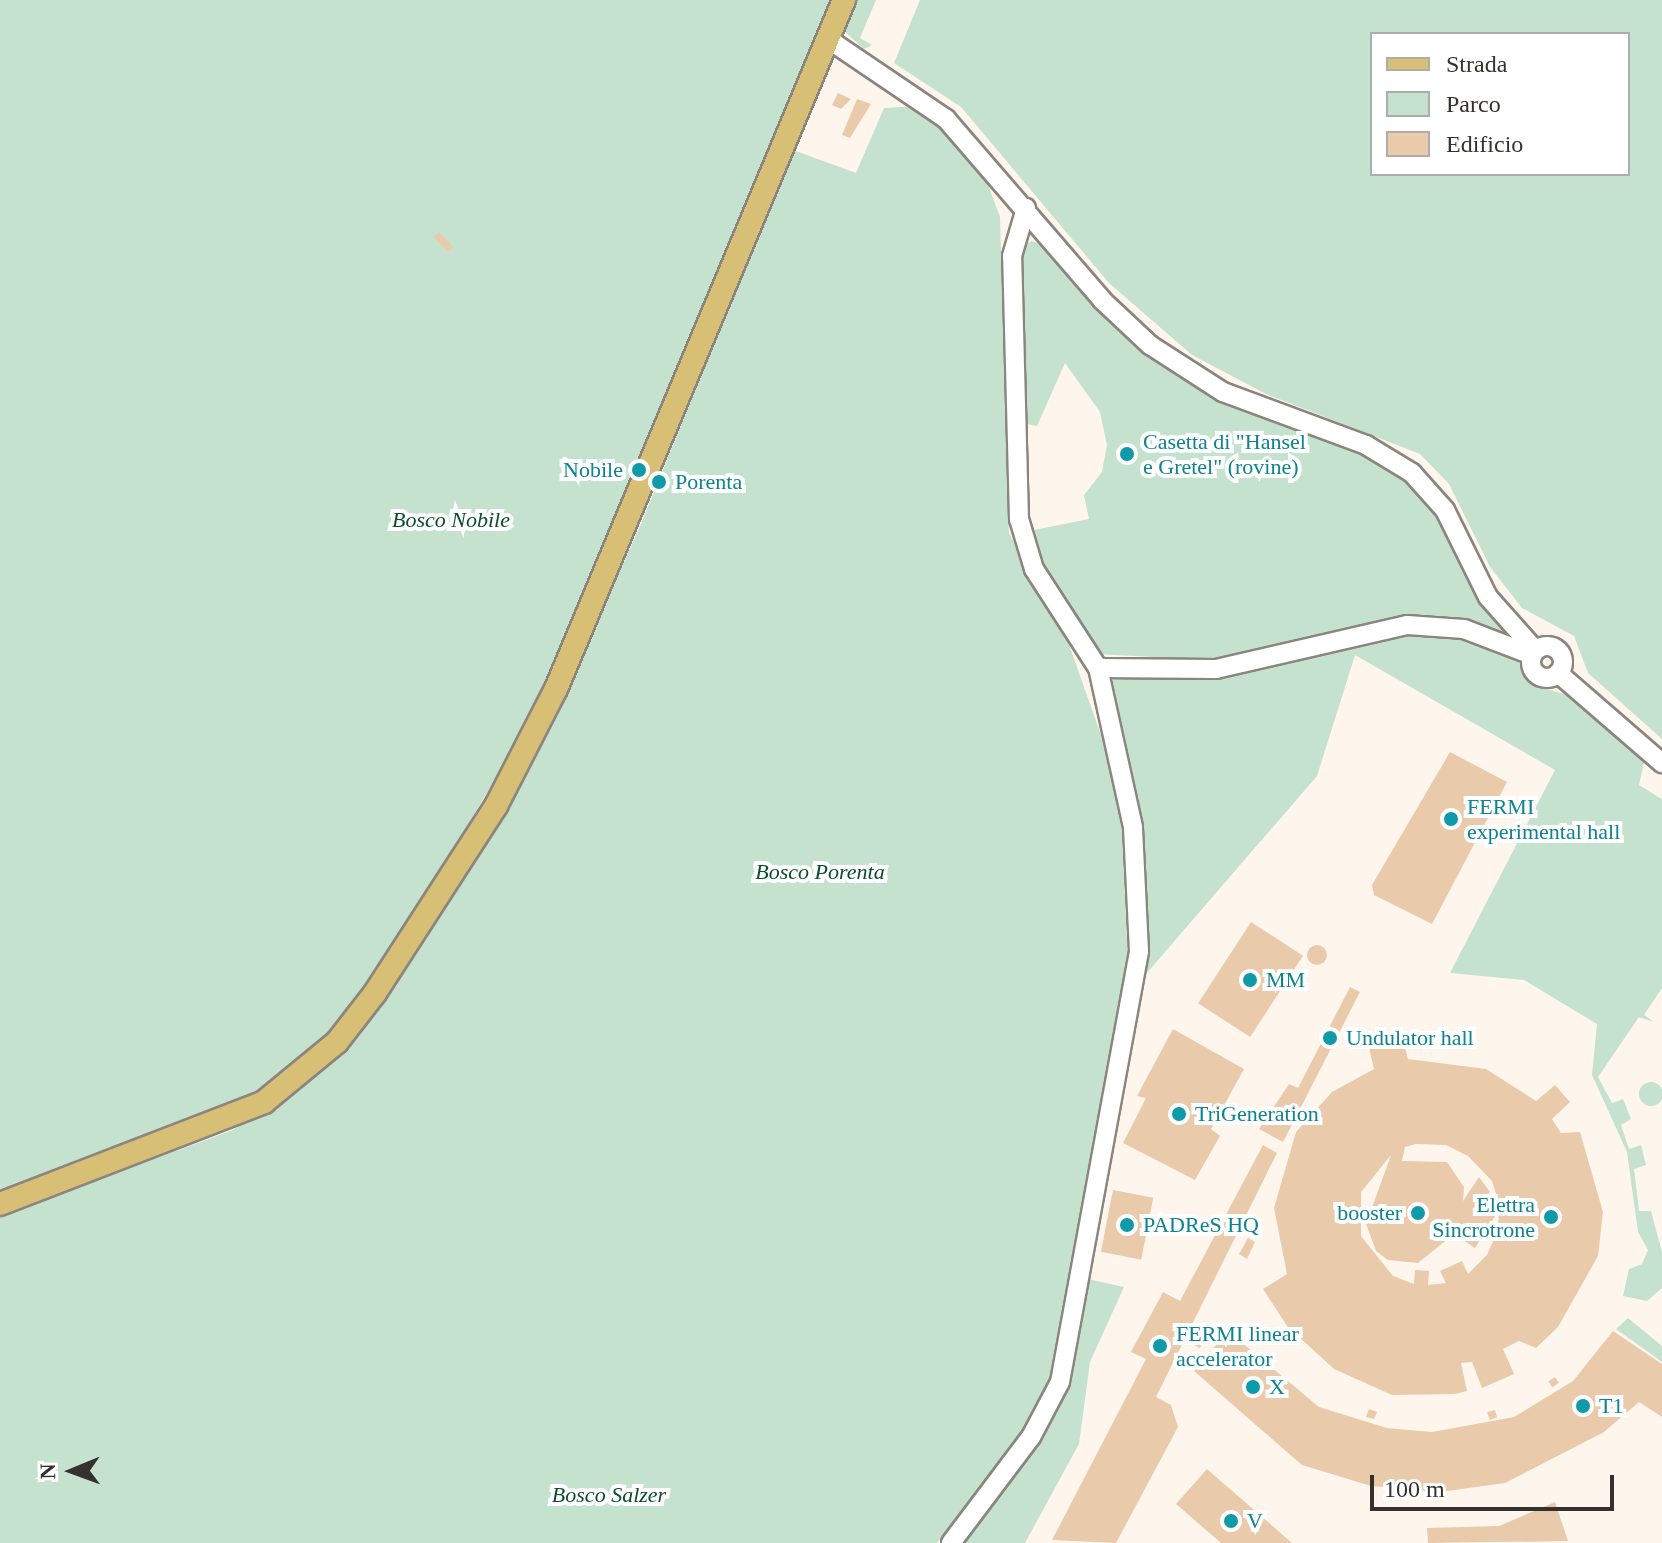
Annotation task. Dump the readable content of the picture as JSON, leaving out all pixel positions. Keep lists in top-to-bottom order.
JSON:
{
  "parks": ["Bosco Nobile", "Bosco Porenta", "Bosco Salzer"],
  "places": [
    "Casetta di \"Hansel e Gretel\" (rovine)",
    "Nobile",
    "Porenta",
    "FERMI experimental hall",
    "MM",
    "Undulator hall",
    "TriGeneration",
    "booster",
    "Elettra Sincrotrone",
    "PADReS HQ",
    "FERMI linear accelerator",
    "X",
    "T1",
    "V"
  ],
  "legend": ["Strada", "Parco", "Edificio"],
  "scale_bar": "100 m",
  "north": "left"
}
